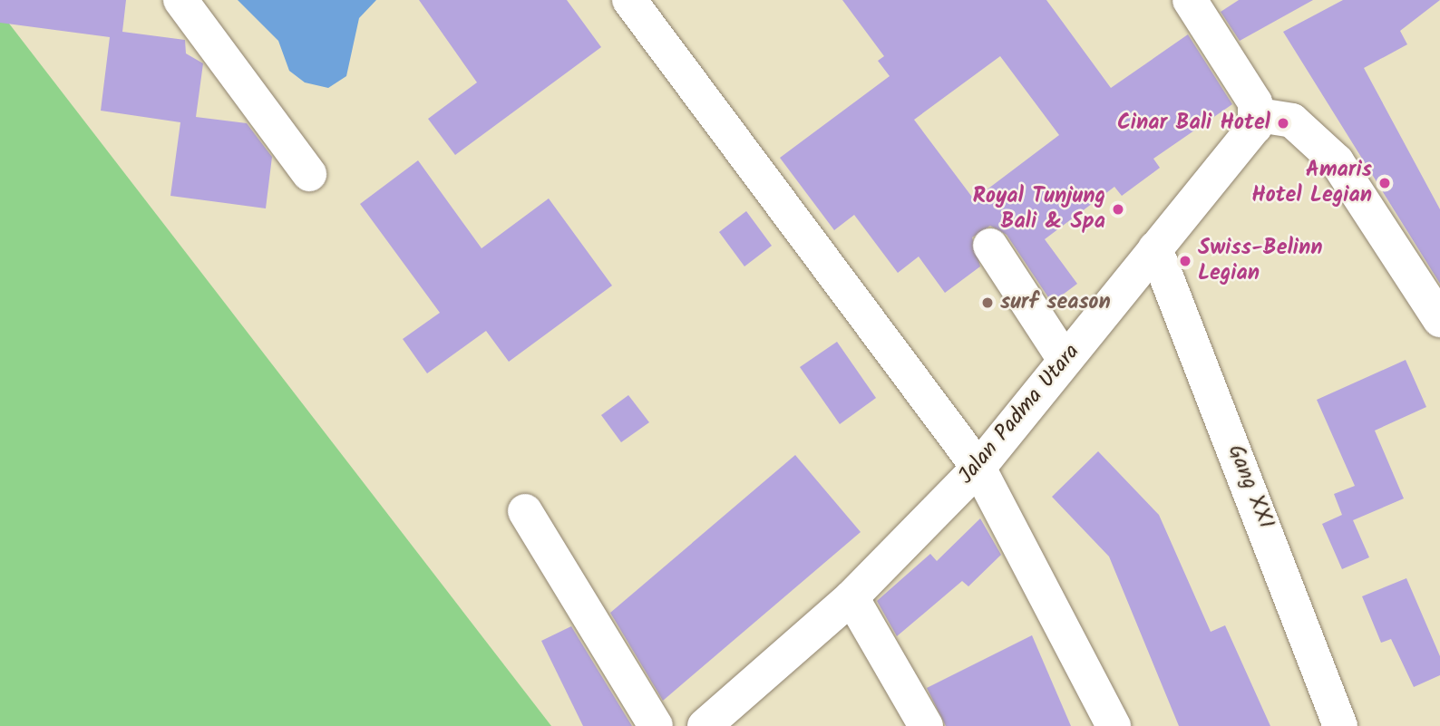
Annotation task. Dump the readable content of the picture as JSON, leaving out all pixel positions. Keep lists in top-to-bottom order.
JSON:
{
  "streets": {
    "street": ["Jalan Padma Utara", "Gang XXI"]
  },
  "crossings": [
    ["Jalan Padma Utara", "Gang XXI"]
  ],
  "places": [
    "Cinar Bali Hotel",
    "Amaris Hotel Legian",
    "Royal Tunjung Bali & Spa",
    "Swiss-Belinn Legian",
    "surf season"
  ]
}
